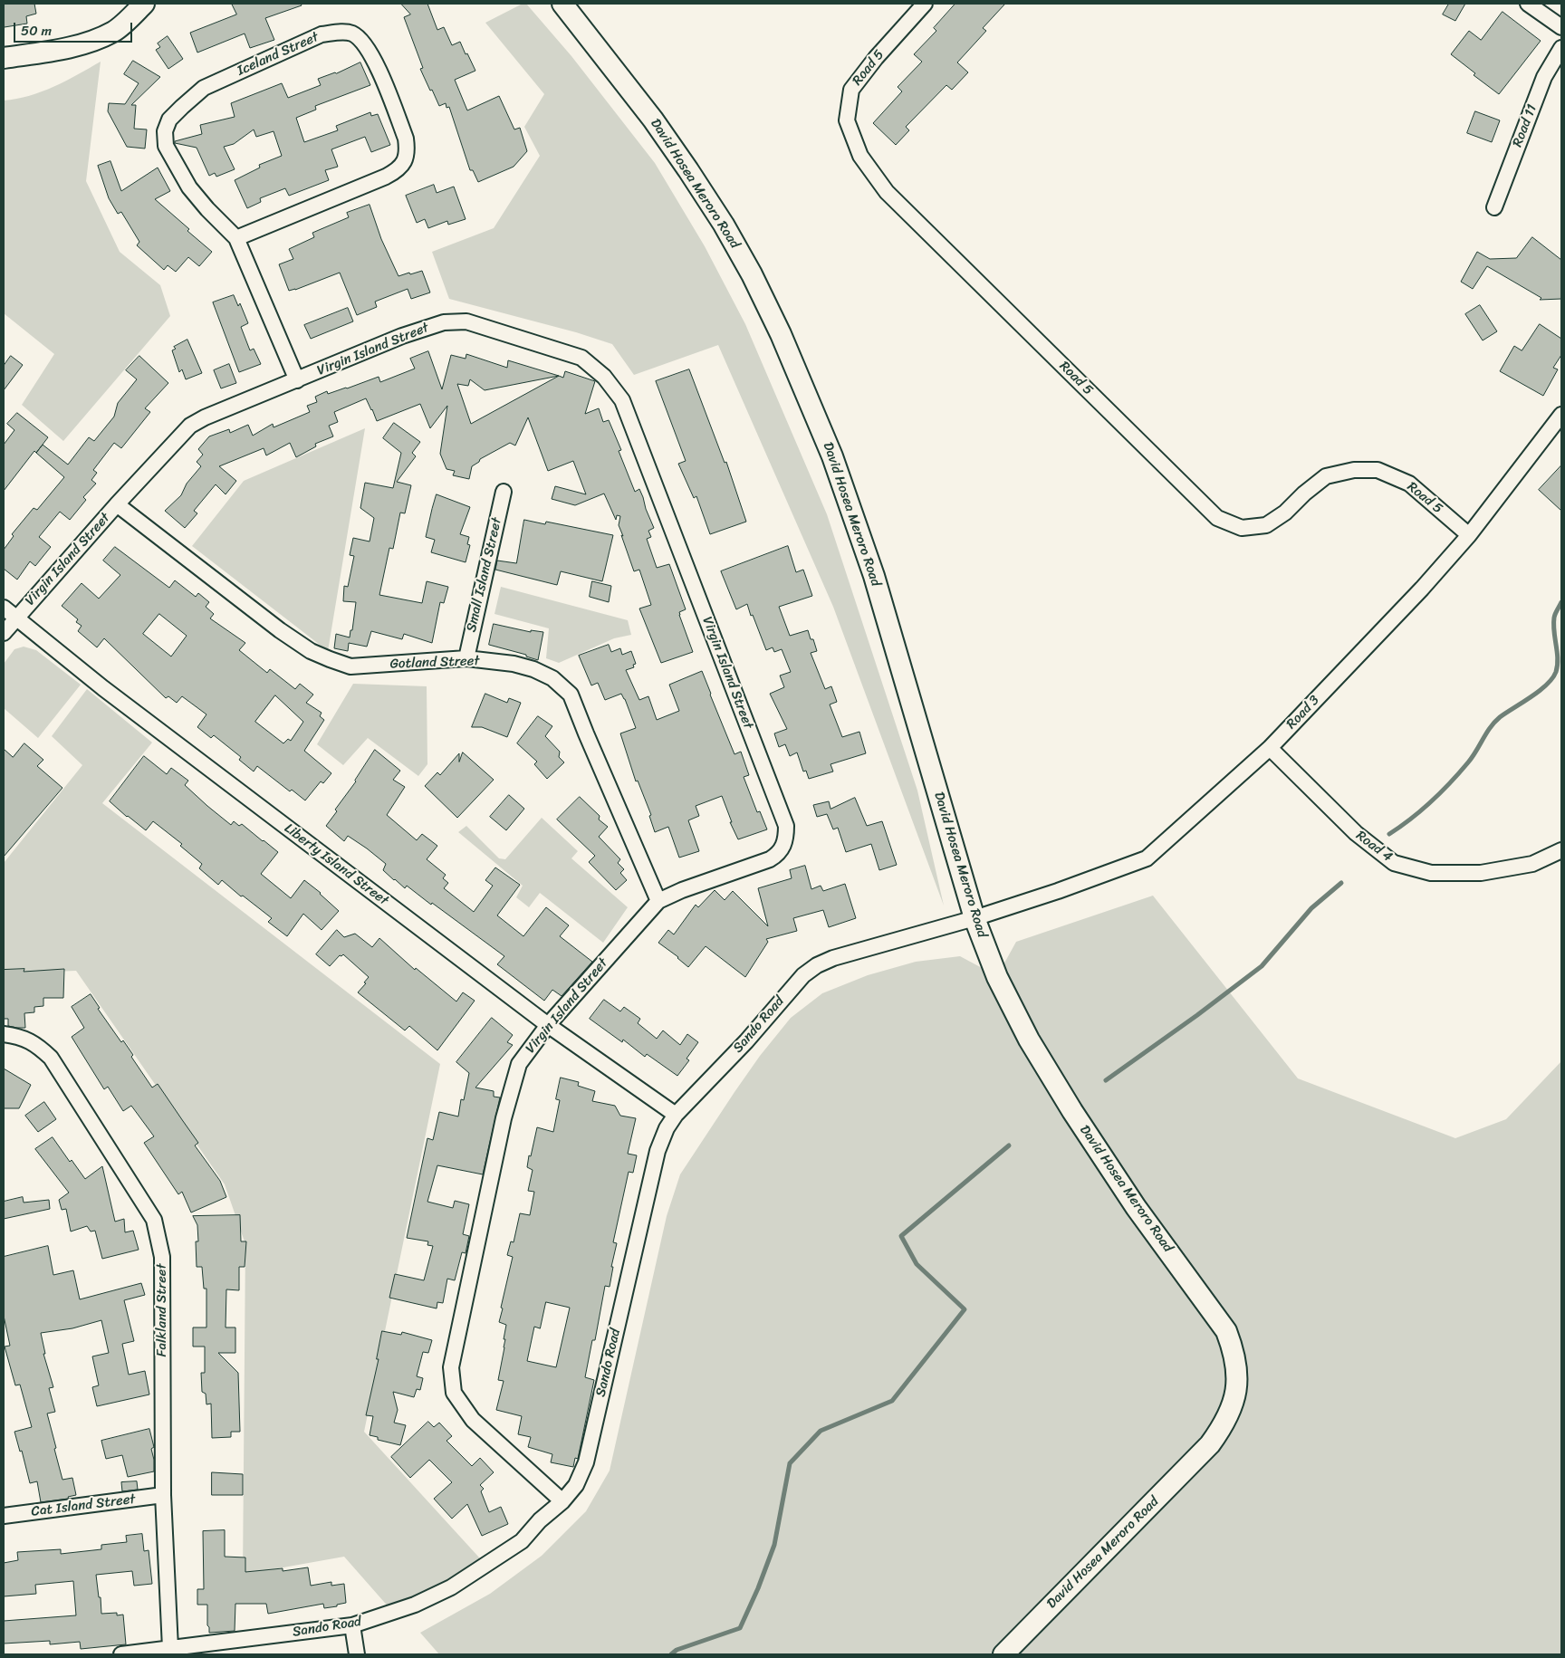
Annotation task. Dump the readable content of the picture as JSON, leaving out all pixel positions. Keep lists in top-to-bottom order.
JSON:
{
  "streets": {
    "main road": ["David Hosea Meroro Road"],
    "street": [
      "Iceland Street",
      "Road 5",
      "Road 11",
      "Virgin Island Street",
      "Small Island Street",
      "Gotland Street",
      "Road 3",
      "Road 4",
      "Liberty Island Street",
      "Sando Road",
      "Falkland Street",
      "Cat Island Street"
    ]
  },
  "crossings": [
    ["Iceland Street", "Virgin Island Street"],
    ["Road 5", "Road 3"],
    ["David Hosea Meroro Road", "Road 3"],
    ["David Hosea Meroro Road", "Sando Road"],
    ["Virgin Island Street", "Gotland Street"],
    ["Virgin Island Street", "Liberty Island Street"],
    ["Virgin Island Street", "Sando Road"],
    ["Small Island Street", "Gotland Street"],
    ["Road 3", "Road 4"],
    ["Road 3", "Sando Road"],
    ["Liberty Island Street", "Sando Road"],
    ["Sando Road", "Falkland Street"],
    ["Falkland Street", "Cat Island Street"]
  ],
  "scale_bar": "50 m"
}
